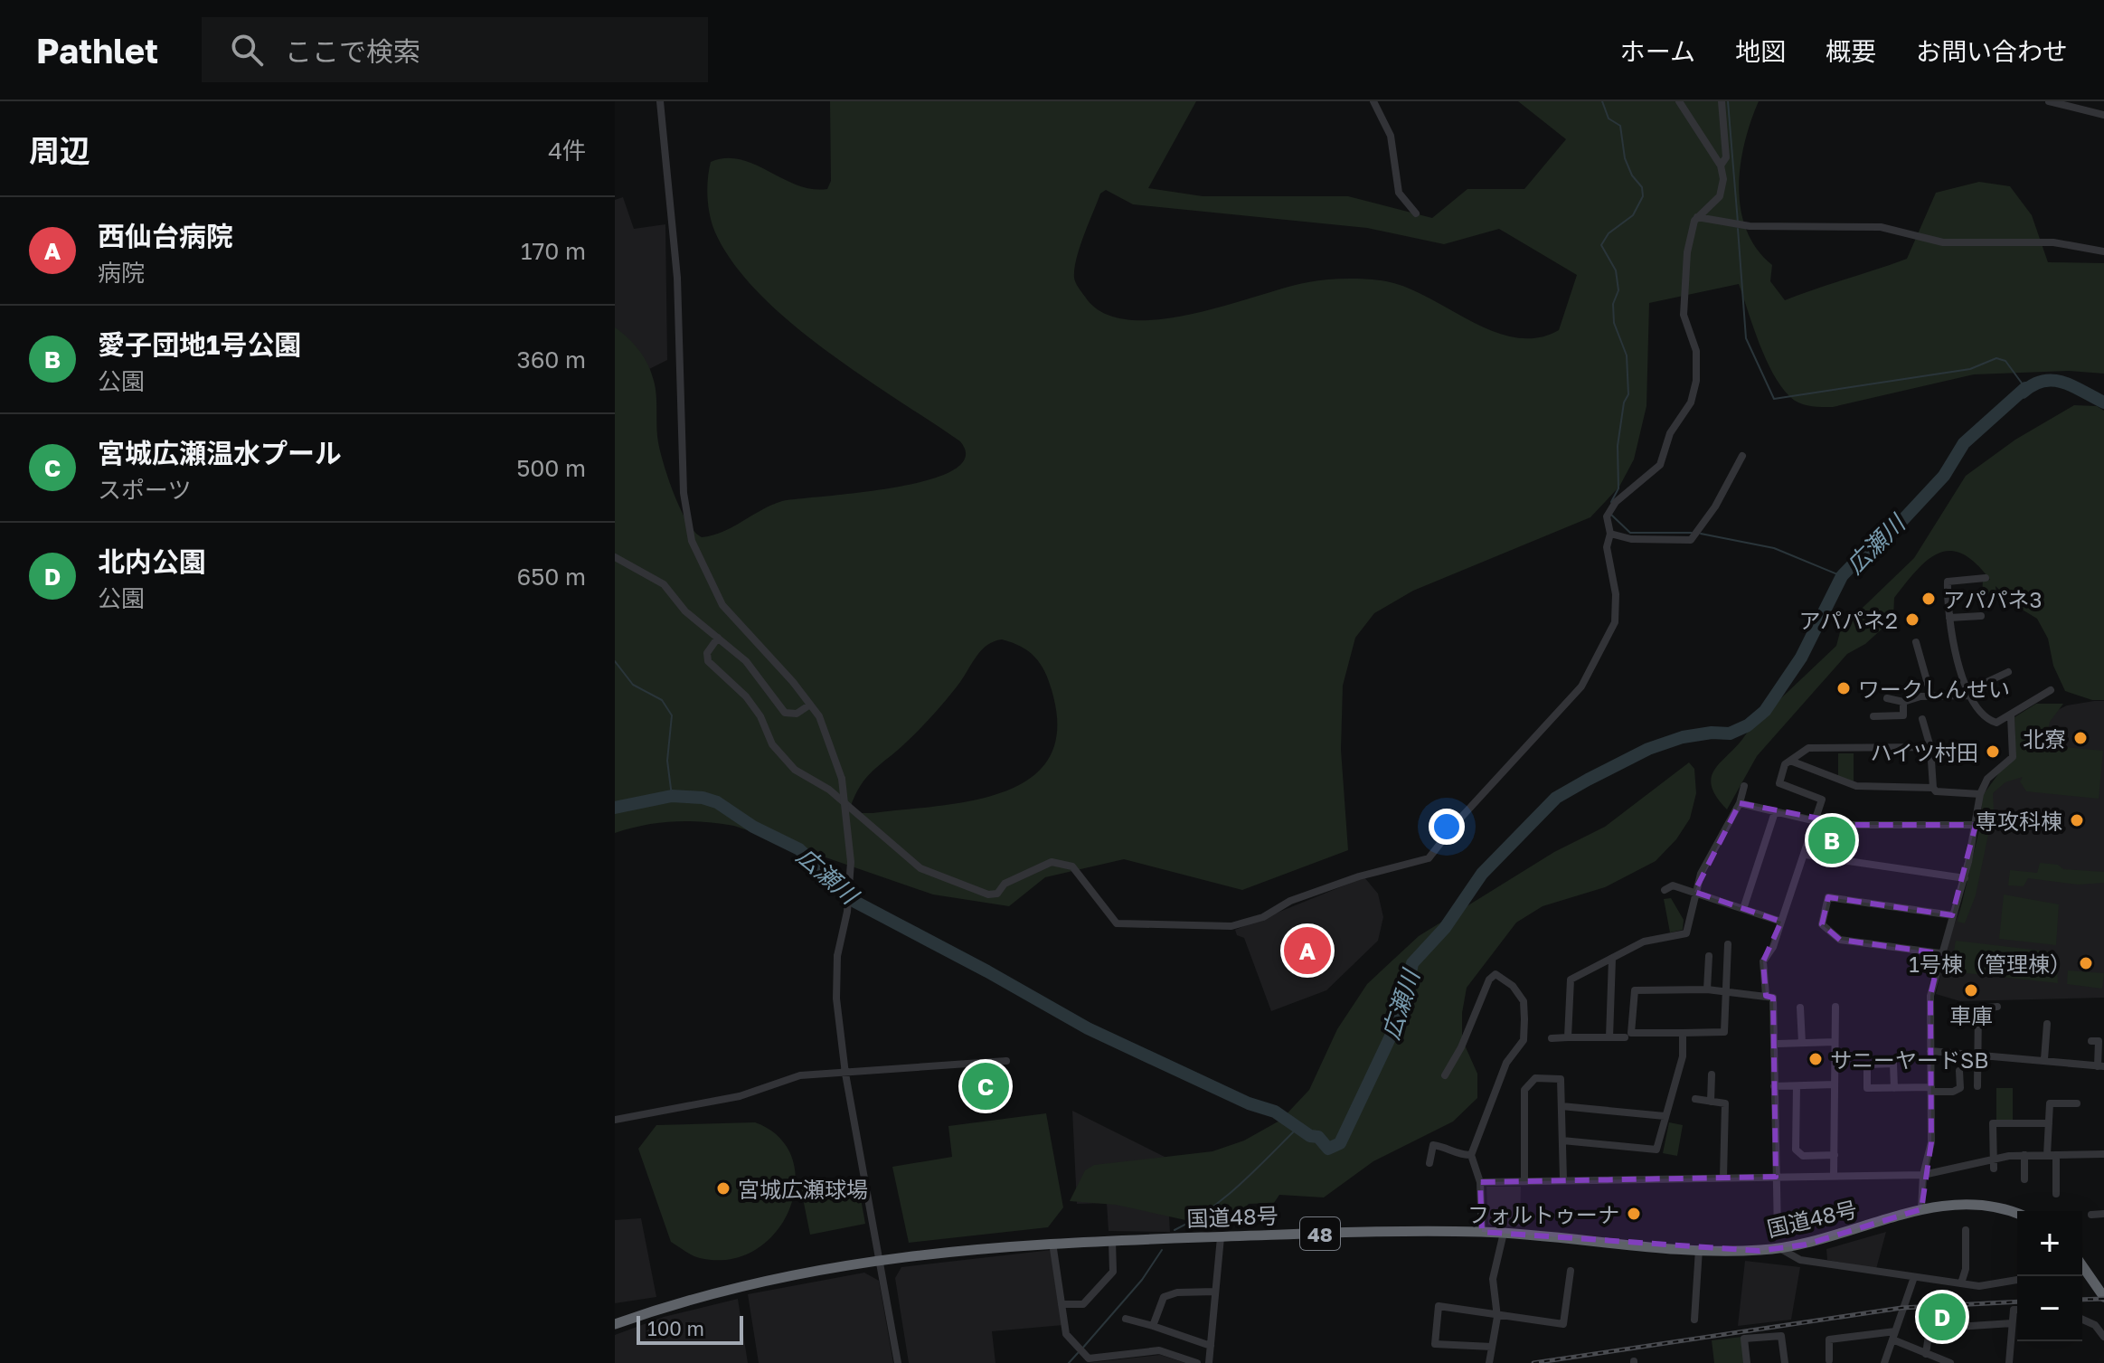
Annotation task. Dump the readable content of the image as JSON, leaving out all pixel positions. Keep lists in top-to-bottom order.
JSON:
{
  "streets": {
    "highway": ["国道48号", "48"]
  },
  "water": ["広瀬川"],
  "places": [
    "アパパネ3",
    "アパパネ2",
    "ワークしんせい",
    "北寮",
    "ハイツ村田",
    "専攻科棟",
    "1号棟（管理棟）",
    "車庫",
    "サニーヤードSB",
    "宮城広瀬球場",
    "フォルトゥーナ"
  ],
  "scale_bar": "100 m",
  "page": {
    "header": "Pathlet",
    "search": "ここで検索",
    "nav": [
      "ホーム",
      "地図",
      "概要",
      "お問い合わせ"
    ],
    "heading": ["周辺", "4件"],
    "list": [
      {
        "mark": "A",
        "name": "西仙台病院",
        "note": "病院",
        "value": "170 m"
      },
      {
        "mark": "B",
        "name": "愛子団地1号公園",
        "note": "公園",
        "value": "360 m"
      },
      {
        "mark": "C",
        "name": "宮城広瀬温水プール",
        "note": "スポーツ",
        "value": "500 m"
      },
      {
        "mark": "D",
        "name": "北内公園",
        "note": "公園",
        "value": "650 m"
      }
    ],
    "pins": [
      "B",
      "A",
      "C",
      "D"
    ],
    "map_buttons": ["+", "−"],
    "scale": "100 m"
  }
}
